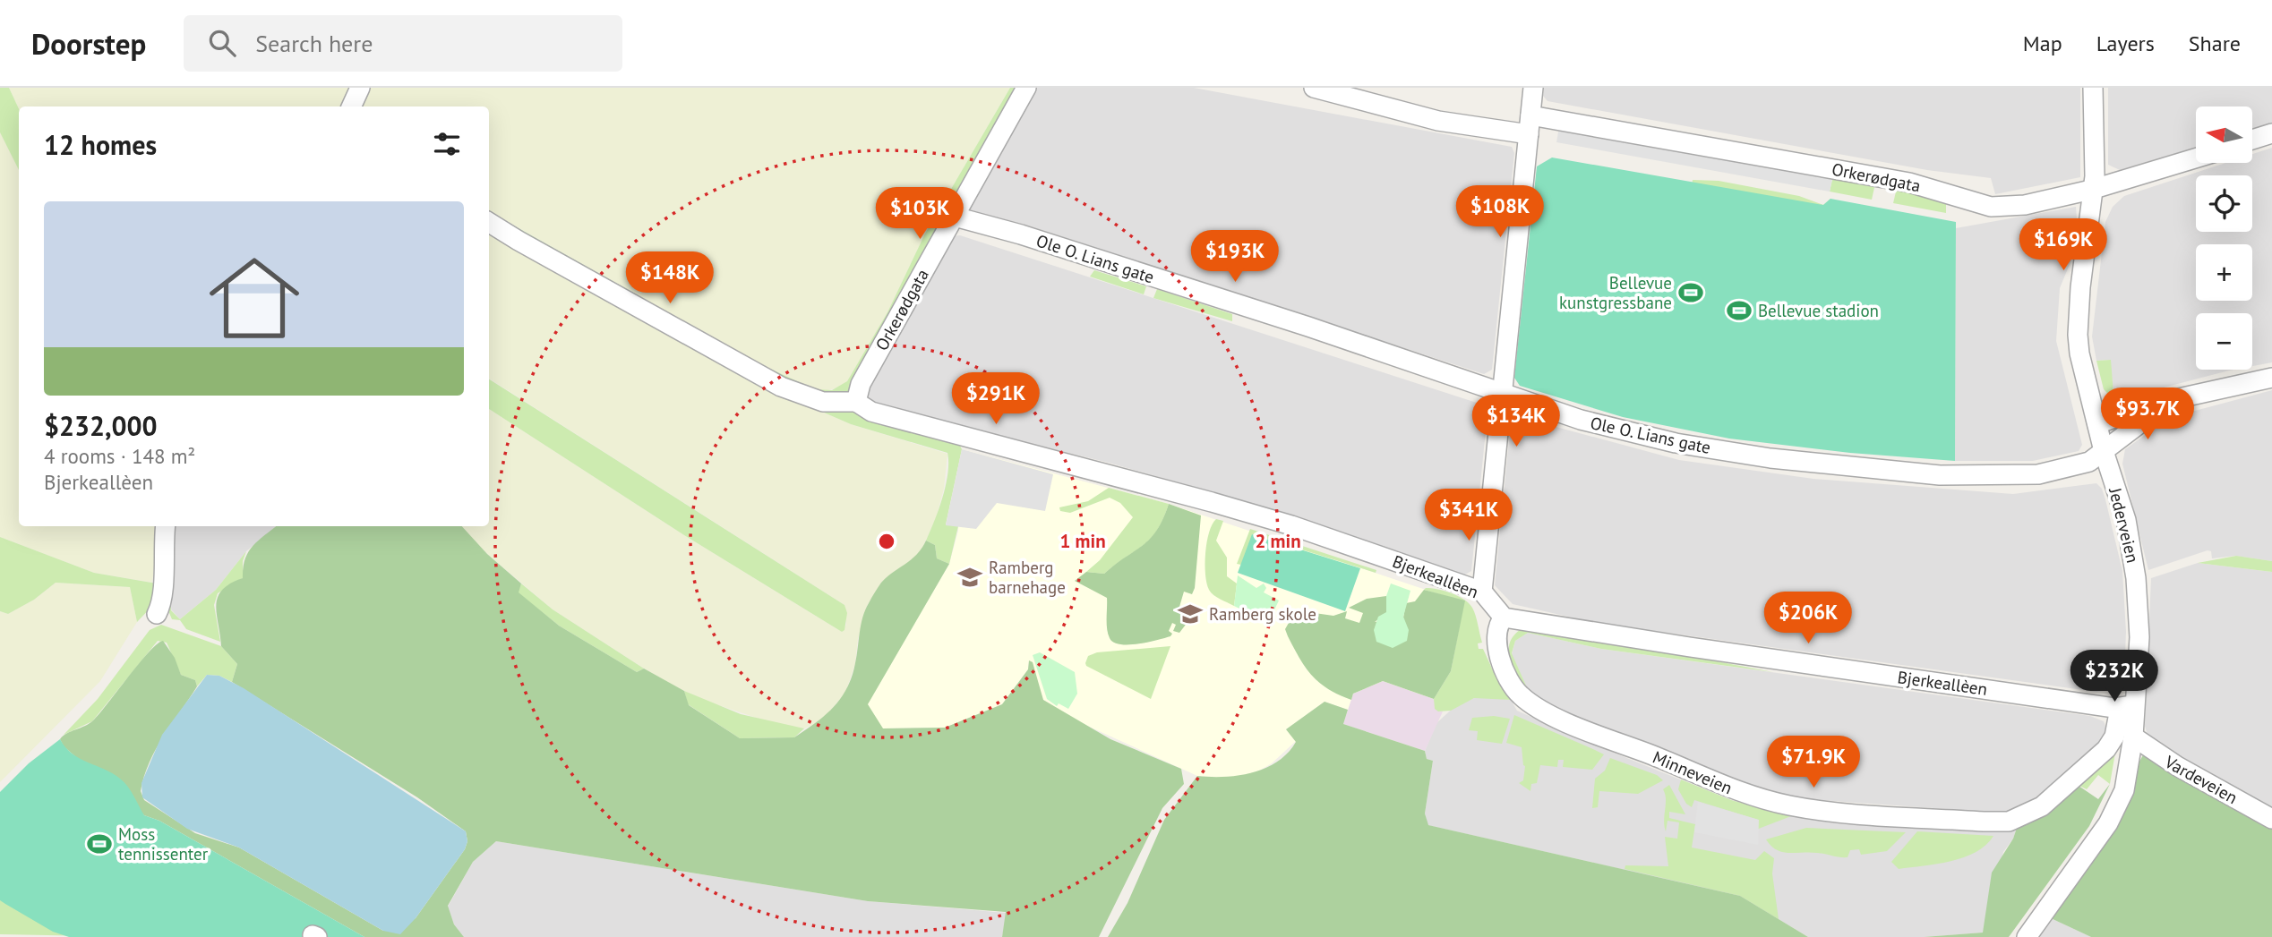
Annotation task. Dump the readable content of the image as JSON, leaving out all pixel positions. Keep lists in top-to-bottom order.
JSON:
{
  "streets": {
    "street": [
      "Orkerødgata",
      "Ole O. Lians gate",
      "Jederveien",
      "Bjerkeallèen",
      "Minneveien",
      "Vardeveien"
    ]
  },
  "crossings": [
    ["Orkerødgata", "Ole O. Lians gate"],
    ["Orkerødgata", "Jederveien"],
    ["Orkerødgata", "Bjerkeallèen"],
    ["Ole O. Lians gate", "Jederveien"],
    ["Jederveien", "Bjerkeallèen"],
    ["Jederveien", "Minneveien"],
    ["Jederveien", "Vardeveien"],
    ["Bjerkeallèen", "Minneveien"]
  ],
  "places": {
    "sports": ["Bellevue kunstgressbane", "Bellevue stadion", "Moss tennissenter"],
    "school or university": ["Ramberg barnehage", "Ramberg skole"]
  },
  "north": "left",
  "page": {
    "header": "Doorstep",
    "search": "Search here",
    "nav": ["Map", "Layers", "Share"],
    "map_buttons": ["+", "−"],
    "heading": "12 homes",
    "list": [
      {
        "name": "$232,000",
        "note": "4 rooms · 148 m² · Bjerkeallèen"
      }
    ],
    "price": [
      "$108K",
      "$103K",
      "$169K",
      "$193K",
      "$148K",
      "$291K",
      "$93.7K",
      "$134K",
      "$341K",
      "$206K",
      "$232K",
      "$71.9K"
    ]
  },
  "rings": ["1 min", "2 min"]
}
